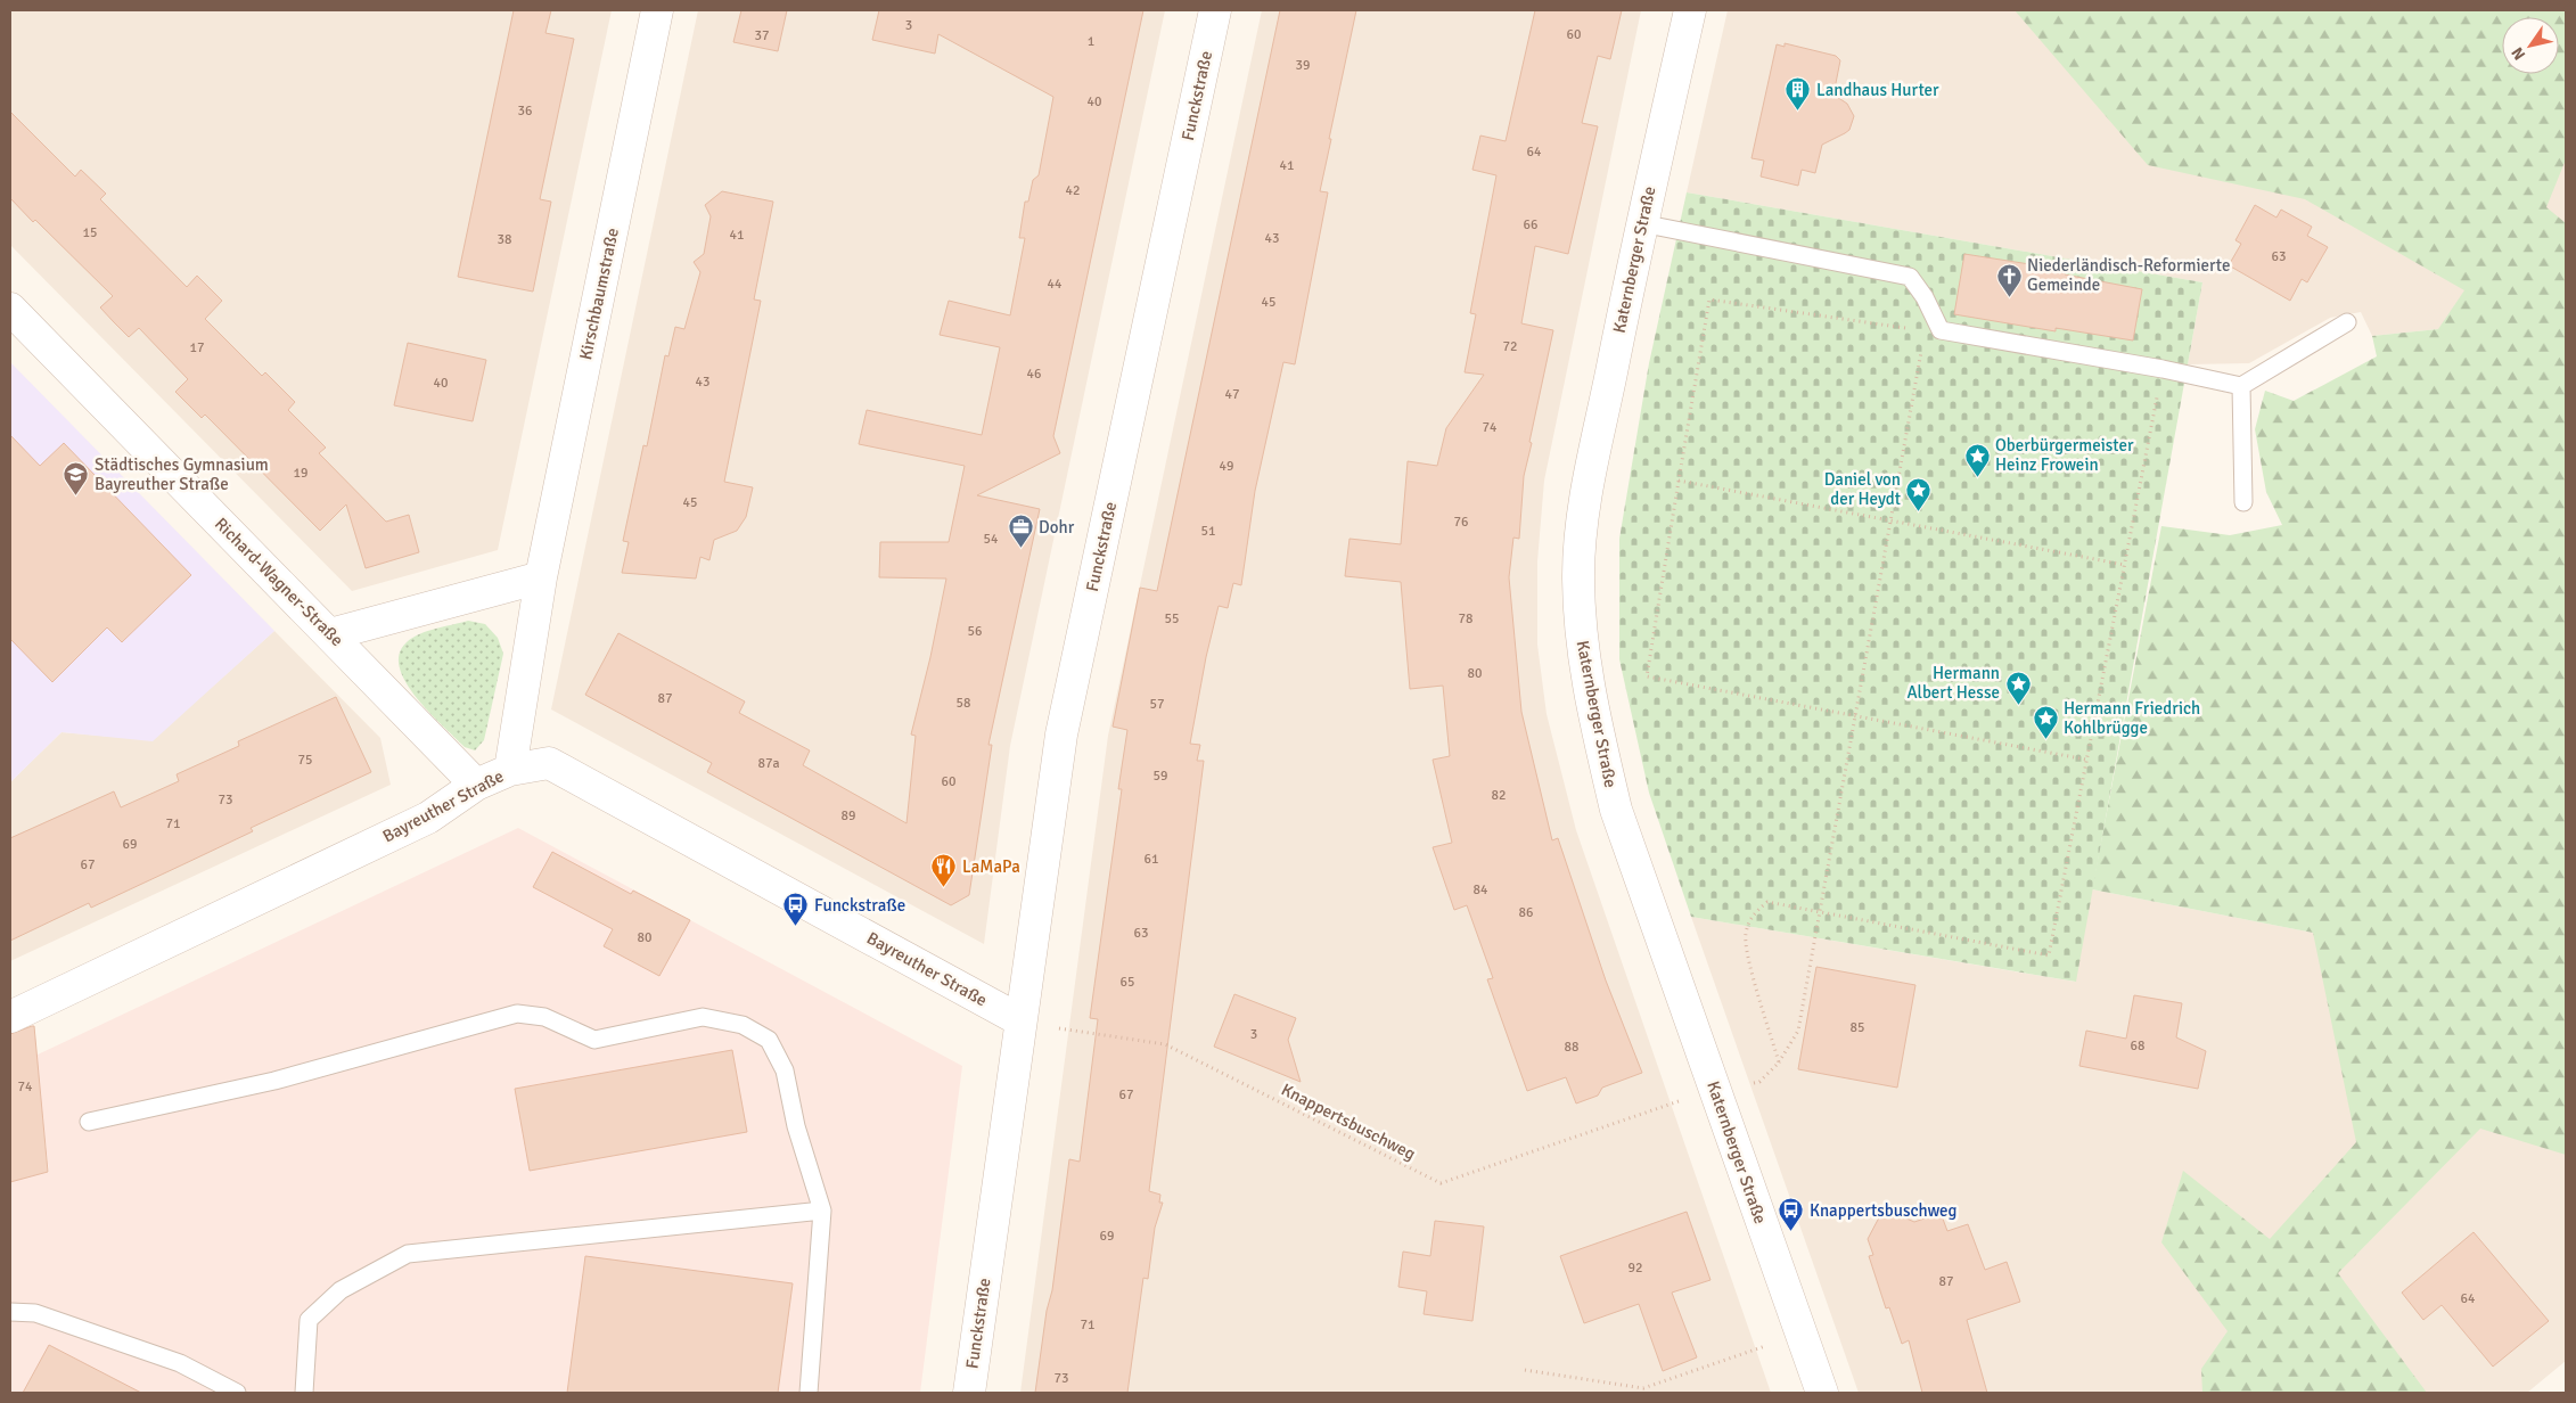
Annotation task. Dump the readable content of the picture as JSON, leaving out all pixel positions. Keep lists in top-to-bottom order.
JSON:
{
  "streets": {
    "street": [
      "Funckstraße",
      "Katernberger Straße",
      "Kirschbaumstraße",
      "Richard-Wagner-Straße",
      "Bayreuther Straße"
    ],
    "path": ["Knappertsbuschweg"]
  },
  "crossings": [
    ["Funckstraße", "Bayreuther Straße"],
    ["Katernberger Straße", "Knappertsbuschweg"],
    ["Kirschbaumstraße", "Bayreuther Straße"],
    ["Richard-Wagner-Straße", "Bayreuther Straße"]
  ],
  "places": {
    "building": ["Landhaus Hurter"],
    "church": ["Niederländisch-Reformierte Gemeinde"],
    "place": [
      "Oberbürgermeister Heinz Frowein",
      "Daniel von der Heydt",
      "Hermann Albert Hesse",
      "Hermann Friedrich Kohlbrügge"
    ],
    "school or university": ["Städtisches Gymnasium Bayreuther Straße"],
    "office": ["Dohr"],
    "restaurant": ["LaMaPa"],
    "bus stop": ["Funckstraße", "Knappertsbuschweg"]
  },
  "house_numbers": [
    "3",
    "60",
    "37",
    "1",
    "39",
    "40",
    "36",
    "64",
    "41",
    "42",
    "66",
    "15",
    "41",
    "43",
    "38",
    "63",
    "44",
    "45",
    "72",
    "17",
    "46",
    "43",
    "40",
    "47",
    "74",
    "49",
    "19",
    "45",
    "76",
    "51",
    "54",
    "55",
    "78",
    "56",
    "80",
    "87",
    "58",
    "57",
    "75",
    "87a",
    "59",
    "60",
    "82",
    "73",
    "89",
    "71",
    "69",
    "61",
    "67",
    "84",
    "86",
    "63",
    "80",
    "65",
    "85",
    "3",
    "68",
    "88",
    "74",
    "67",
    "69",
    "92",
    "87",
    "64",
    "71",
    "73"
  ],
  "north": "bottom left"
}
